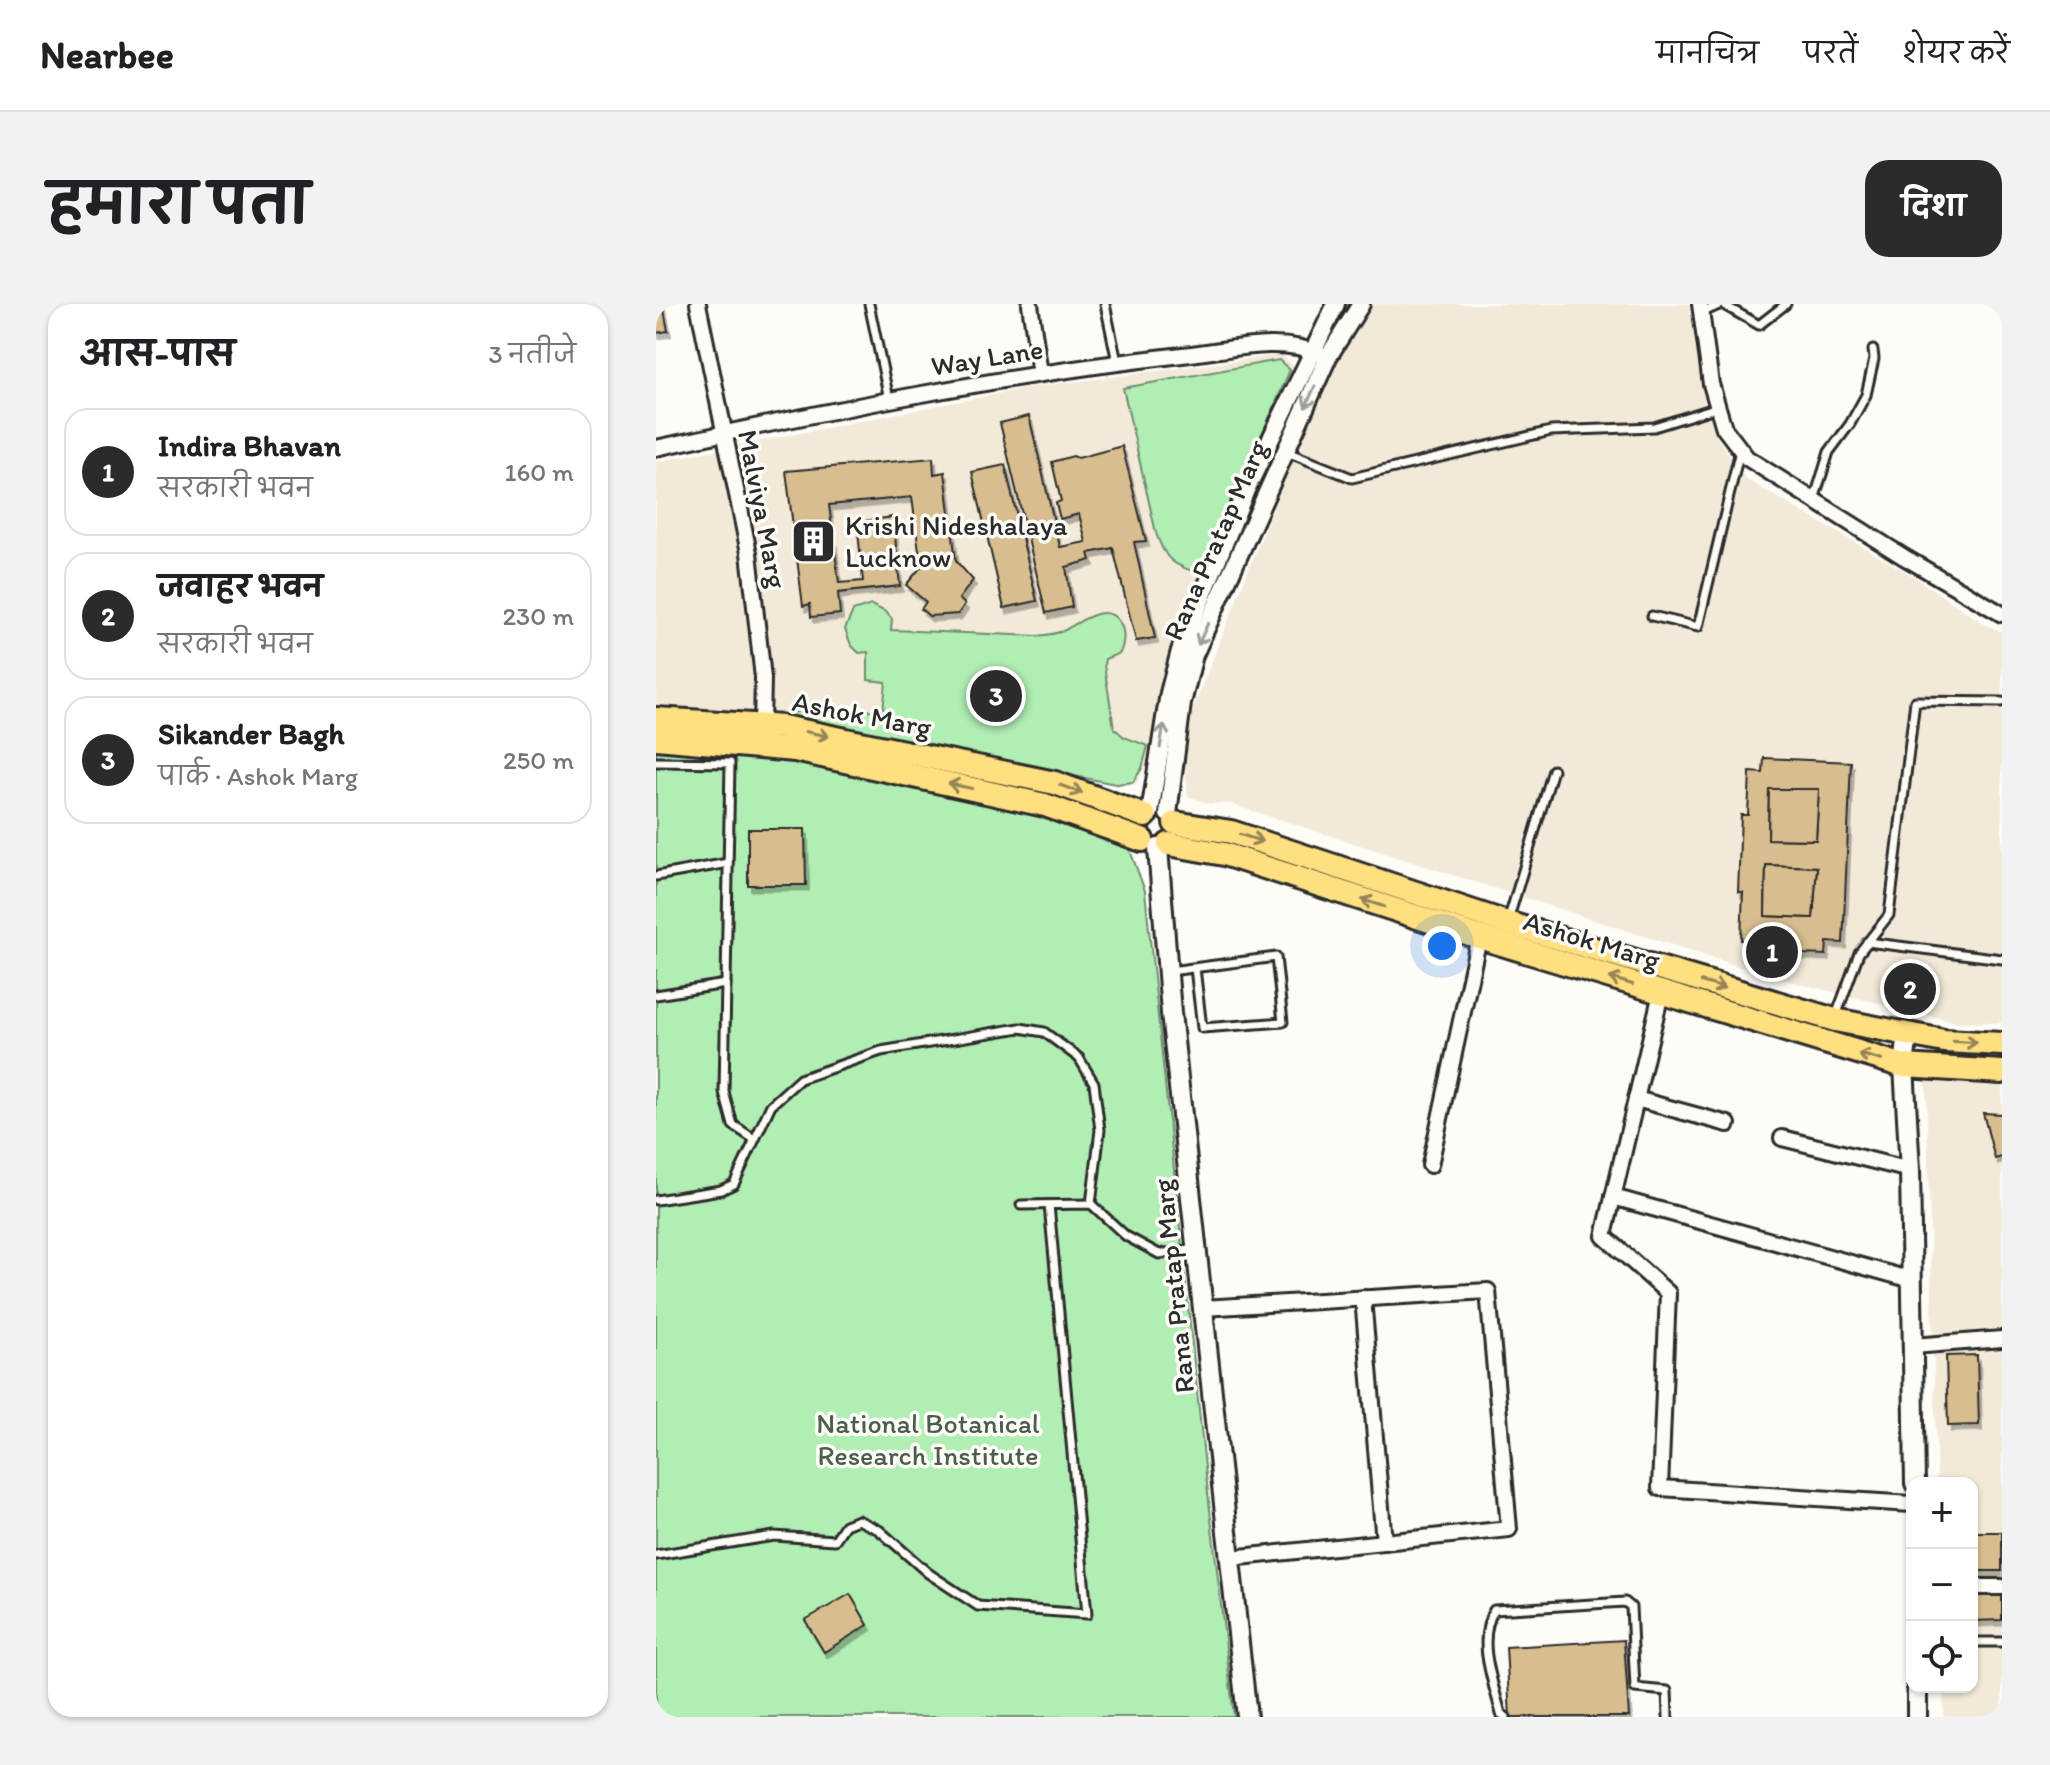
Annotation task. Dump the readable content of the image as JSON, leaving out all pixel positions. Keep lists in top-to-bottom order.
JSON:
{
  "streets": {
    "main road": ["Rana Pratap Marg", "Ashok Marg"],
    "street": ["Way Lane", "Malviya Marg"]
  },
  "crossings": [
    ["Way Lane", "Malviya Marg"],
    ["Way Lane", "Rana Pratap Marg"],
    ["Malviya Marg", "Ashok Marg"],
    ["Rana Pratap Marg", "Ashok Marg"]
  ],
  "parks": ["National Botanical Research Institute"],
  "places": {
    "building": ["Krishi Nideshalaya Lucknow"]
  },
  "page": {
    "header": "Nearbee",
    "nav": ["मानचित्र", "परतें", "शेयर करें"],
    "title": "हमारा पता",
    "buttons": "दिशा",
    "heading": ["आस-पास", "3 नतीजे"],
    "list": [
      {
        "mark": "1",
        "name": "Indira Bhavan",
        "note": "सरकारी भवन",
        "value": "160 m"
      },
      {
        "mark": "2",
        "name": "जवाहर भवन",
        "note": "सरकारी भवन",
        "value": "230 m"
      },
      {
        "mark": "3",
        "name": "Sikander Bagh",
        "note": "पार्क · Ashok Marg",
        "value": "250 m"
      }
    ],
    "pins": ["3", "1", "2"],
    "map_buttons": ["+", "−"]
  }
}
